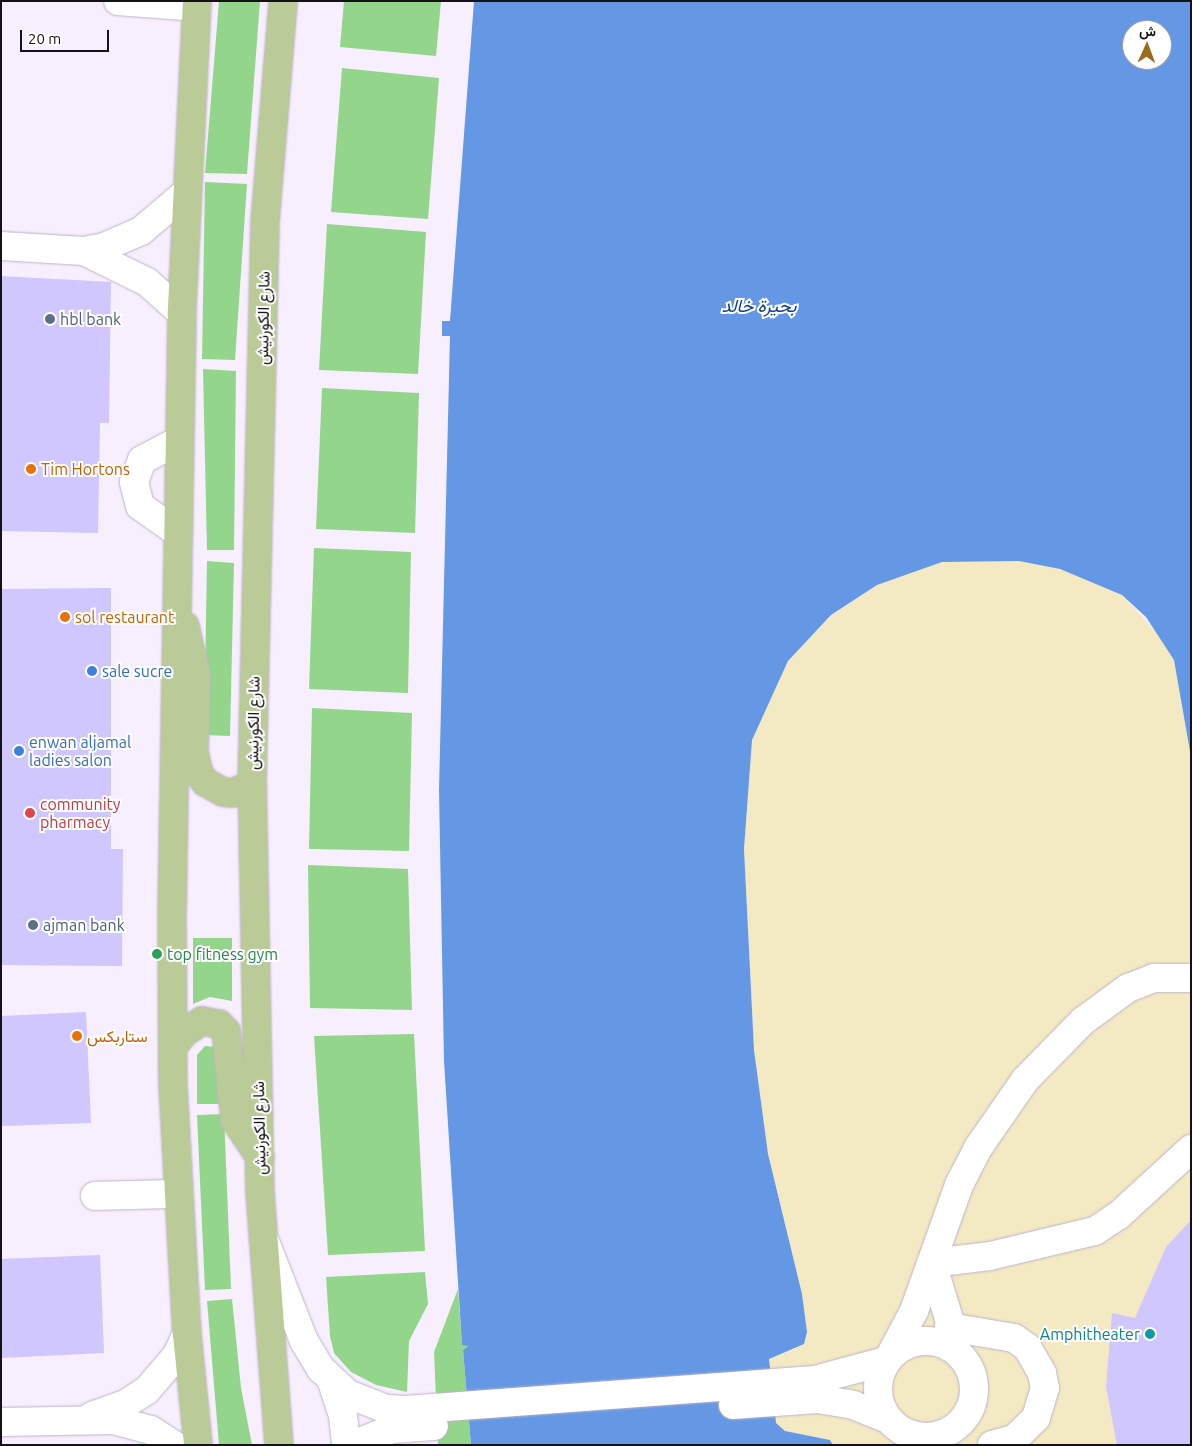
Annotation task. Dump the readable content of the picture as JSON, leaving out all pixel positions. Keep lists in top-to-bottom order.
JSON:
{
  "streets": {
    "main road": ["شارع الكورنيش"]
  },
  "water": ["بحيرة خالد"],
  "places": [
    "hbl bank",
    "Tim Hortons",
    "sol restaurant",
    "sale sucre",
    "enwan aljamal ladies salon",
    "community pharmacy",
    "ajman bank",
    "top fitness gym",
    "ستاربكس",
    "Amphitheater"
  ],
  "scale_bar": "20 m",
  "north": "top"
}
